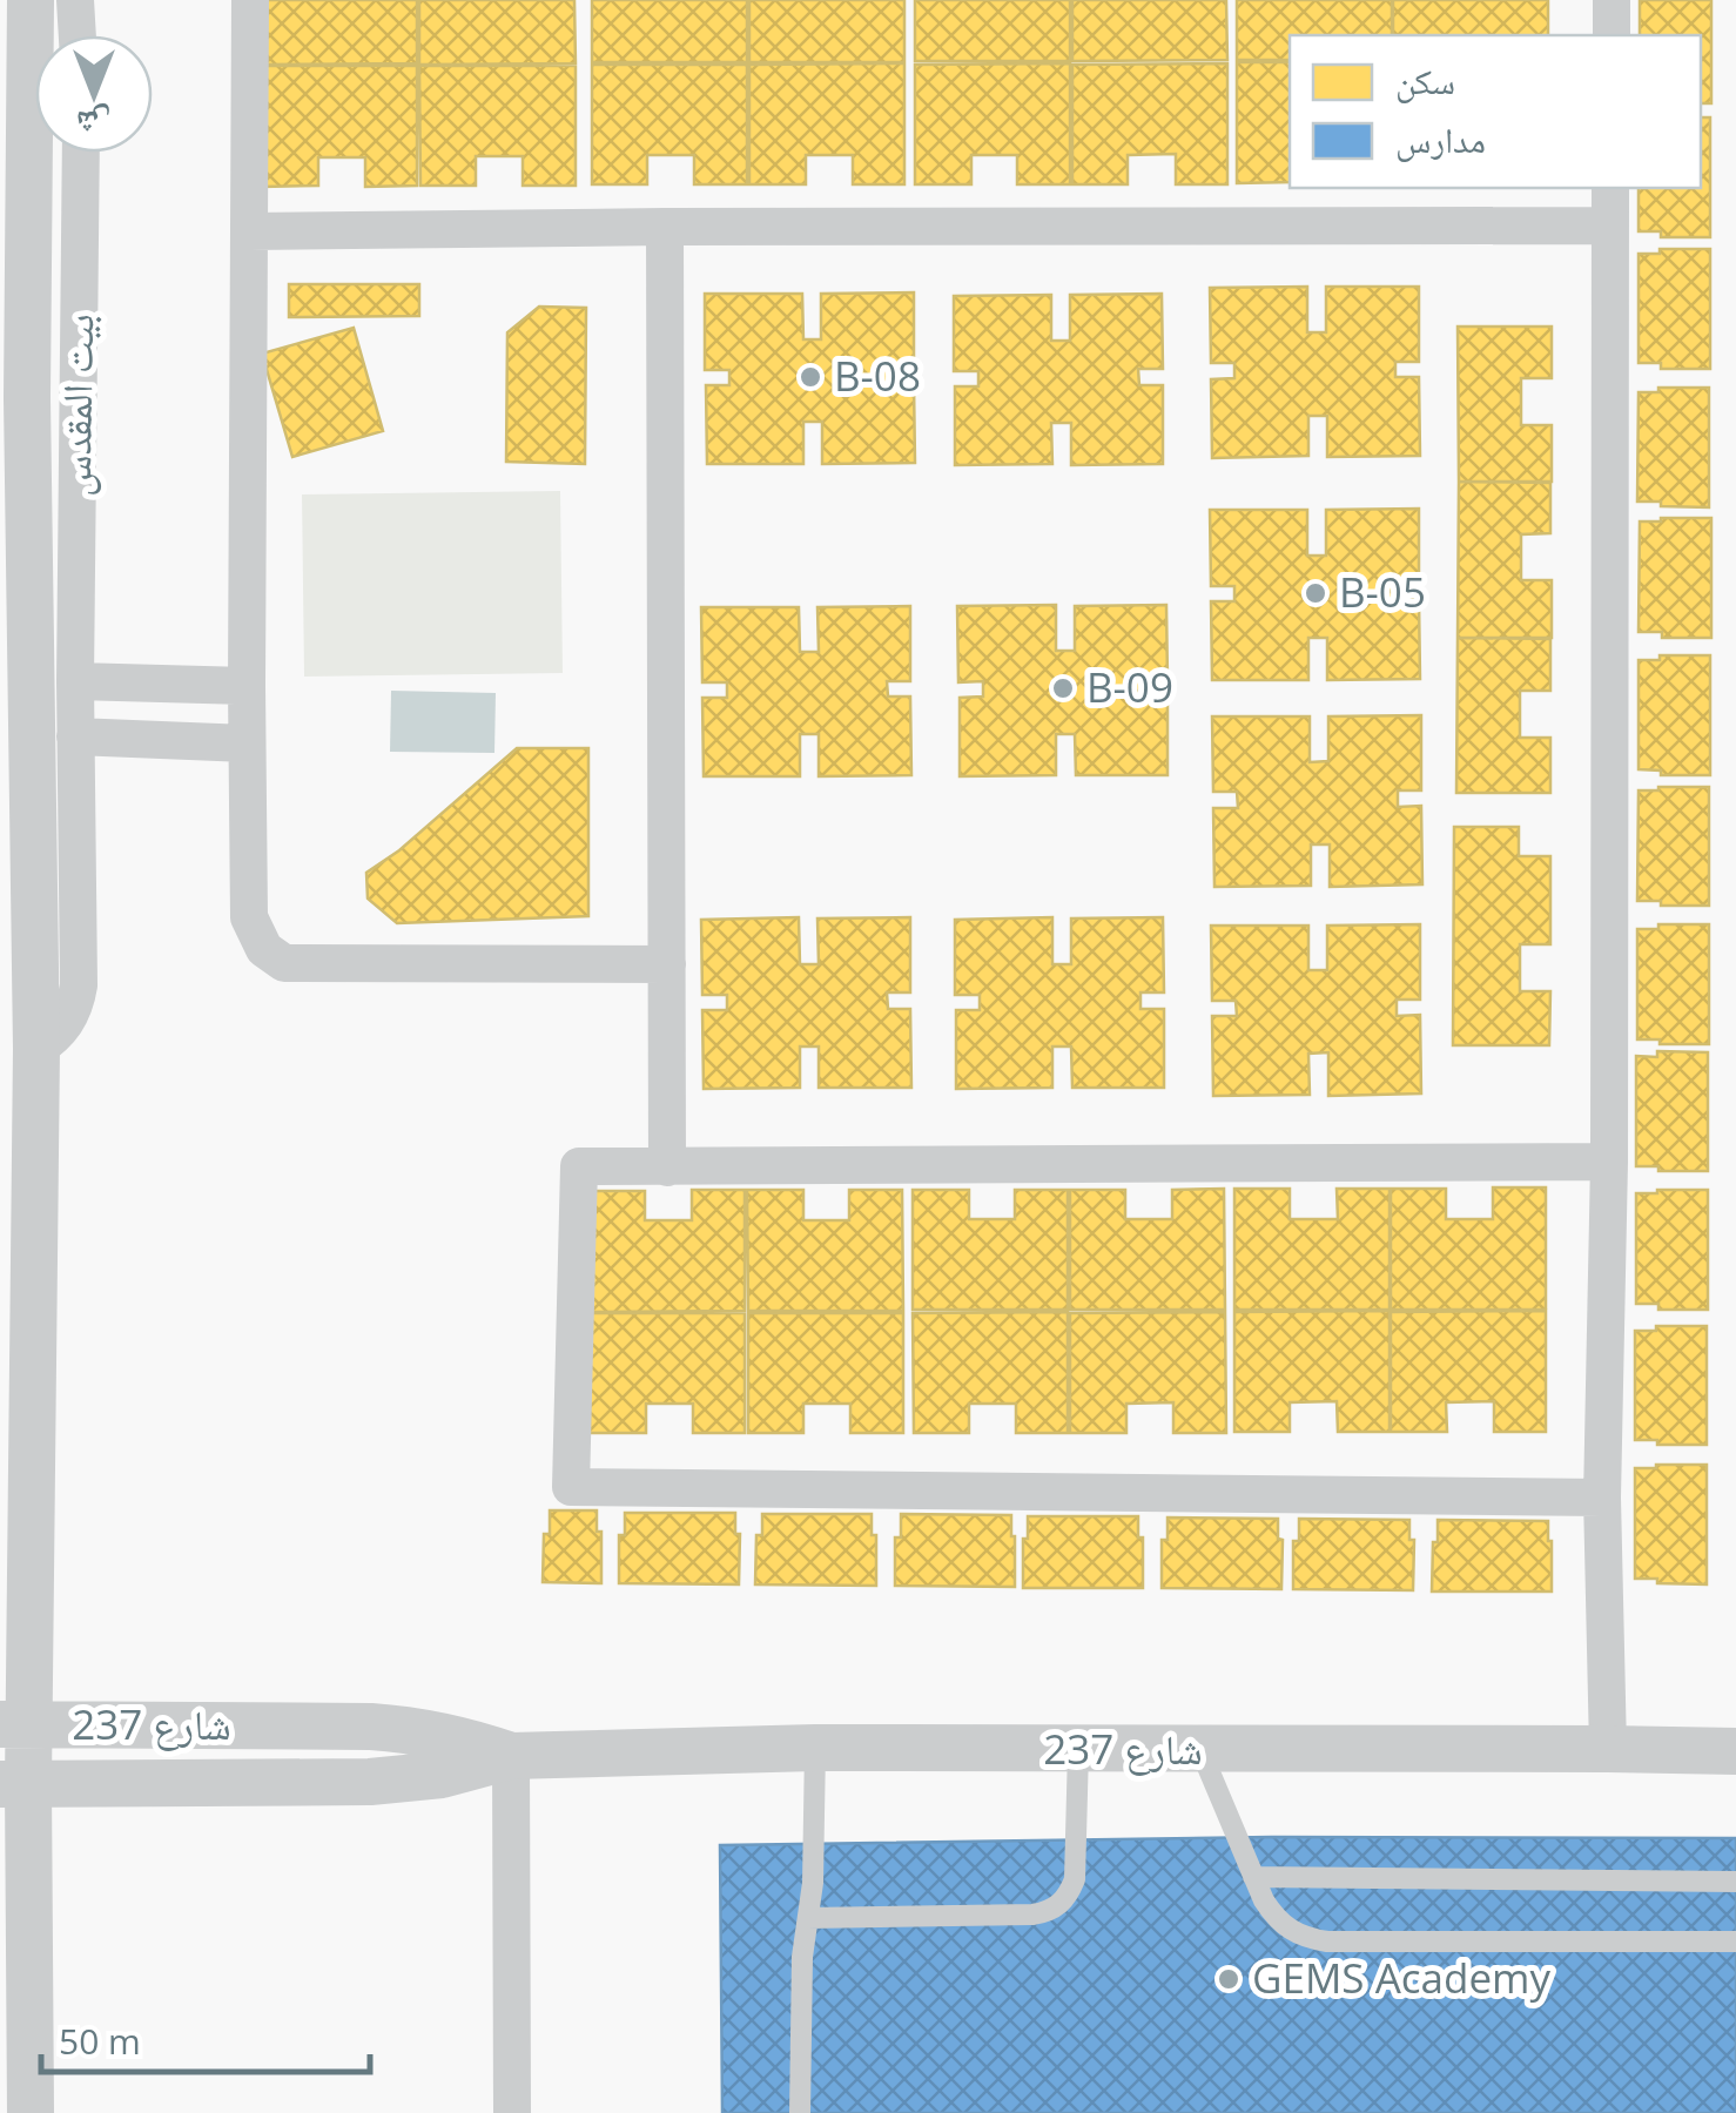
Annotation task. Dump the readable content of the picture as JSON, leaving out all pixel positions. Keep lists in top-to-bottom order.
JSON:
{
  "streets": {
    "street": ["بيت المقدس", "شارع 237"]
  },
  "crossings": [
    ["بيت المقدس", "شارع 237"]
  ],
  "places": [
    "B-08",
    "B-05",
    "B-09",
    "GEMS Academy"
  ],
  "legend": ["سكن", "مدارس"],
  "scale_bar": "50 m",
  "north": "bottom"
}
